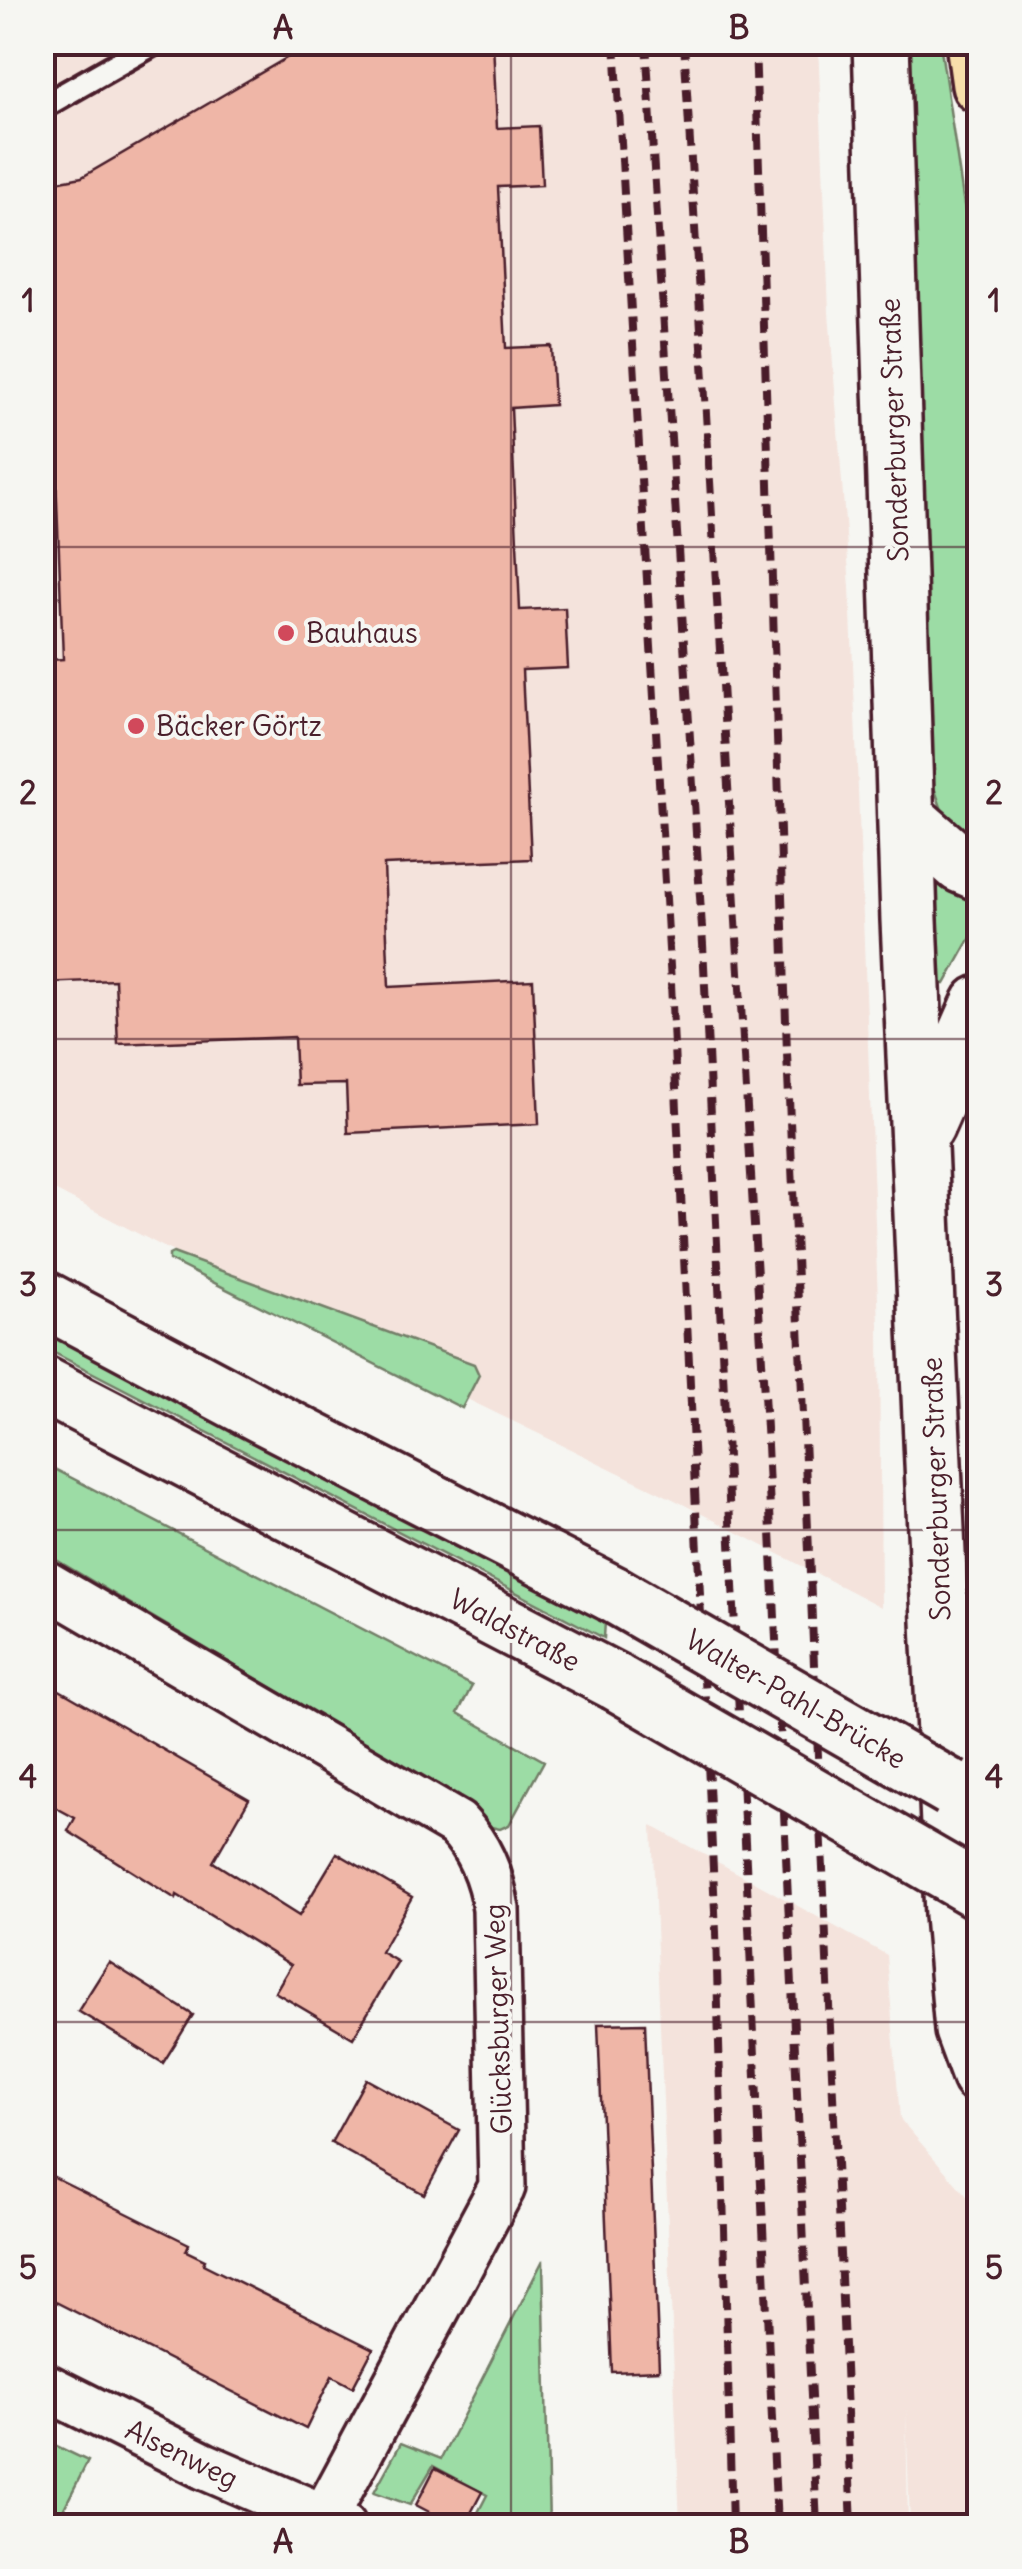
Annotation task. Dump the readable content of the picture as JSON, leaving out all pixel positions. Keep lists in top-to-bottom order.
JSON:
{
  "streets": {
    "street": [
      "Sonderburger Straße",
      "Waldstraße",
      "Walter-Pahl-Brücke",
      "Glücksburger Weg",
      "Alsenweg"
    ]
  },
  "crossings": [
    ["Glücksburger Weg", "Alsenweg"]
  ],
  "places": ["Bauhaus", "Bäcker Görtz"],
  "grid": {
    "columns": ["A", "B"],
    "rows": [
      "1",
      "2",
      "3",
      "4",
      "5"
    ]
  }
}
